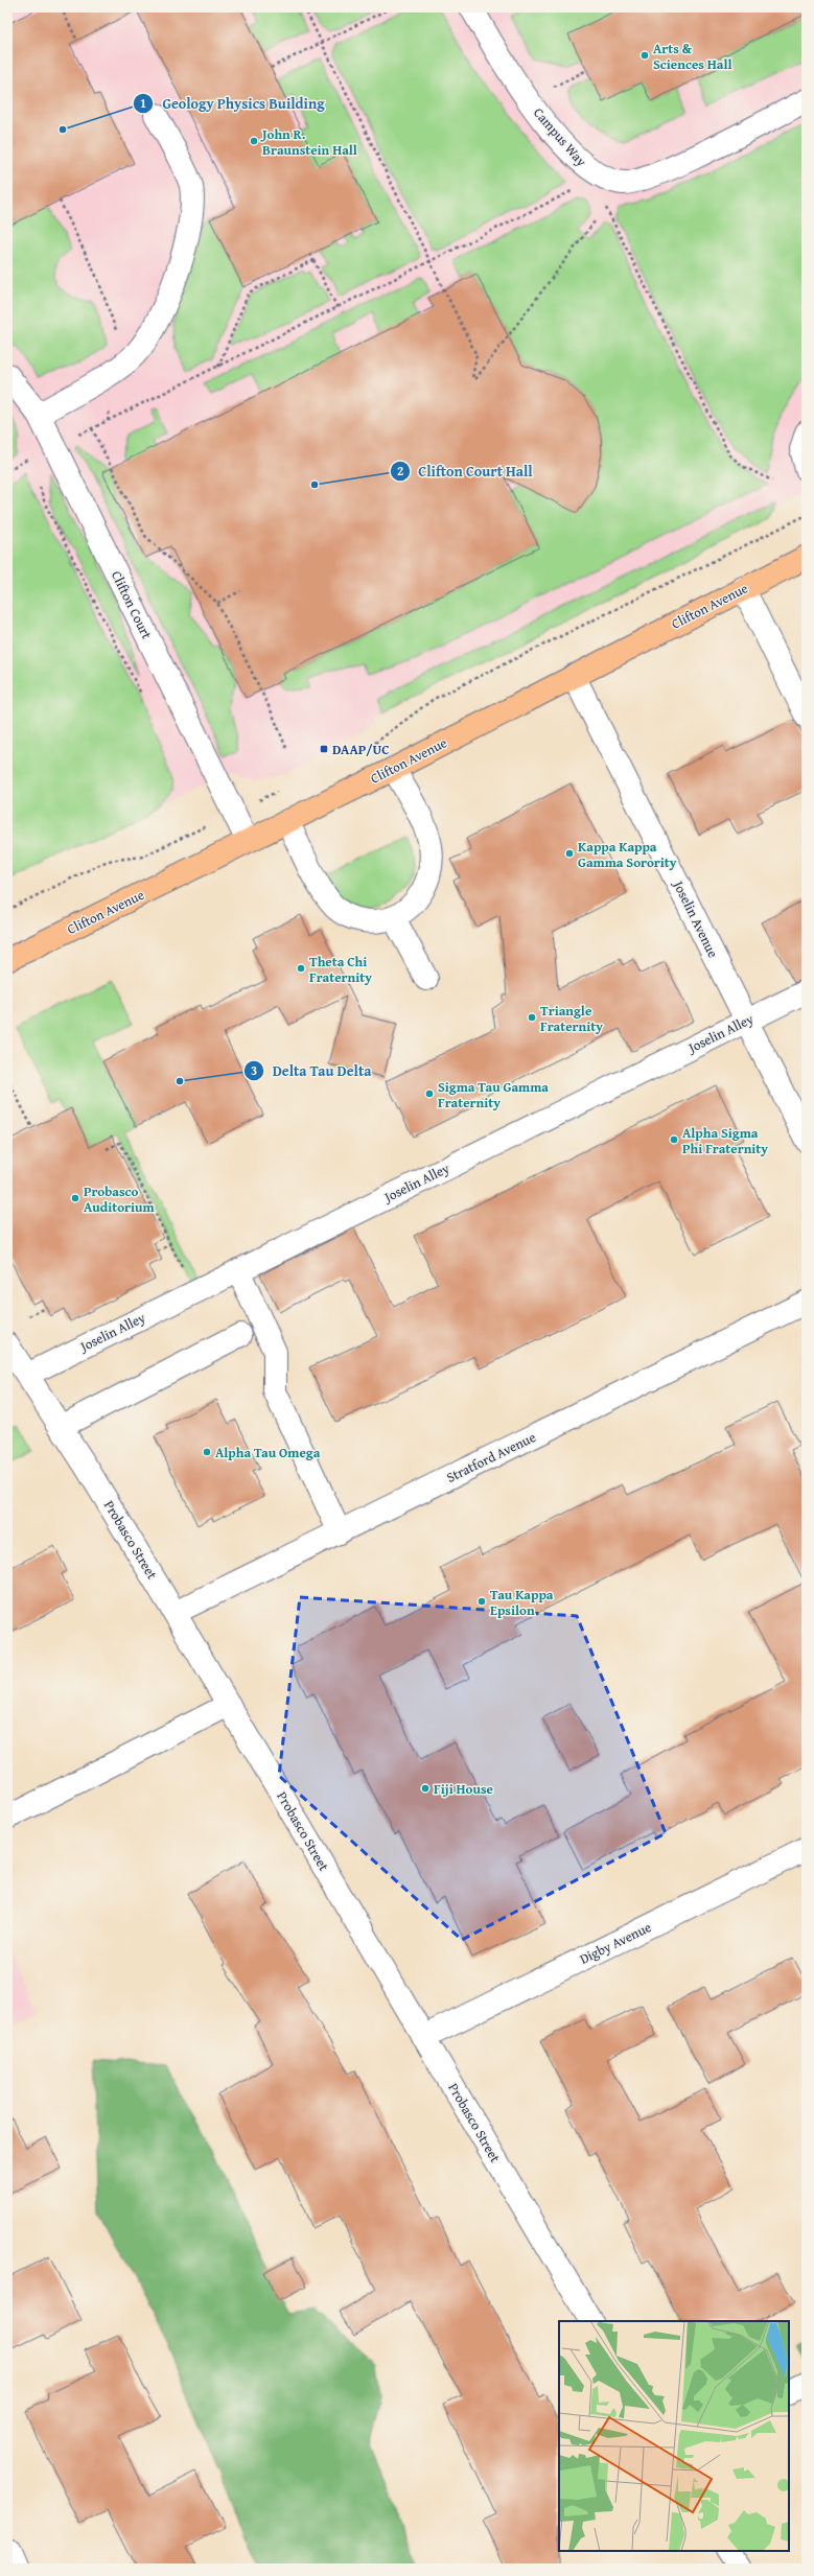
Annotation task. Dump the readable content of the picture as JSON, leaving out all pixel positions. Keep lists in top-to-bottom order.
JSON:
{
  "streets": {
    "main road": ["Clifton Avenue"],
    "street": [
      "Campus Way",
      "Clifton Court",
      "Joselin Avenue",
      "Joselin Alley",
      "Stratford Avenue",
      "Probasco Street",
      "Digby Avenue"
    ]
  },
  "crossings": [
    ["Clifton Court", "Clifton Avenue"],
    ["Clifton Avenue", "Joselin Avenue"],
    ["Joselin Avenue", "Joselin Alley"],
    ["Joselin Alley", "Probasco Street"],
    ["Stratford Avenue", "Probasco Street"],
    ["Probasco Street", "Digby Avenue"]
  ],
  "places": {
    "other": [
      "Arts & Sciences Hall",
      "Geology Physics Building",
      "John R. Braunstein Hall",
      "Clifton Court Hall",
      "Kappa Kappa Gamma Sorority",
      "Theta Chi Fraternity",
      "Triangle Fraternity",
      "Delta Tau Delta",
      "Sigma Tau Gamma Fraternity",
      "Alpha Sigma Phi Fraternity",
      "Probasco Auditorium",
      "Alpha Tau Omega",
      "Tau Kappa Epsilon",
      "Fiji House"
    ],
    "transit": ["DAAP/UC"]
  }
}
